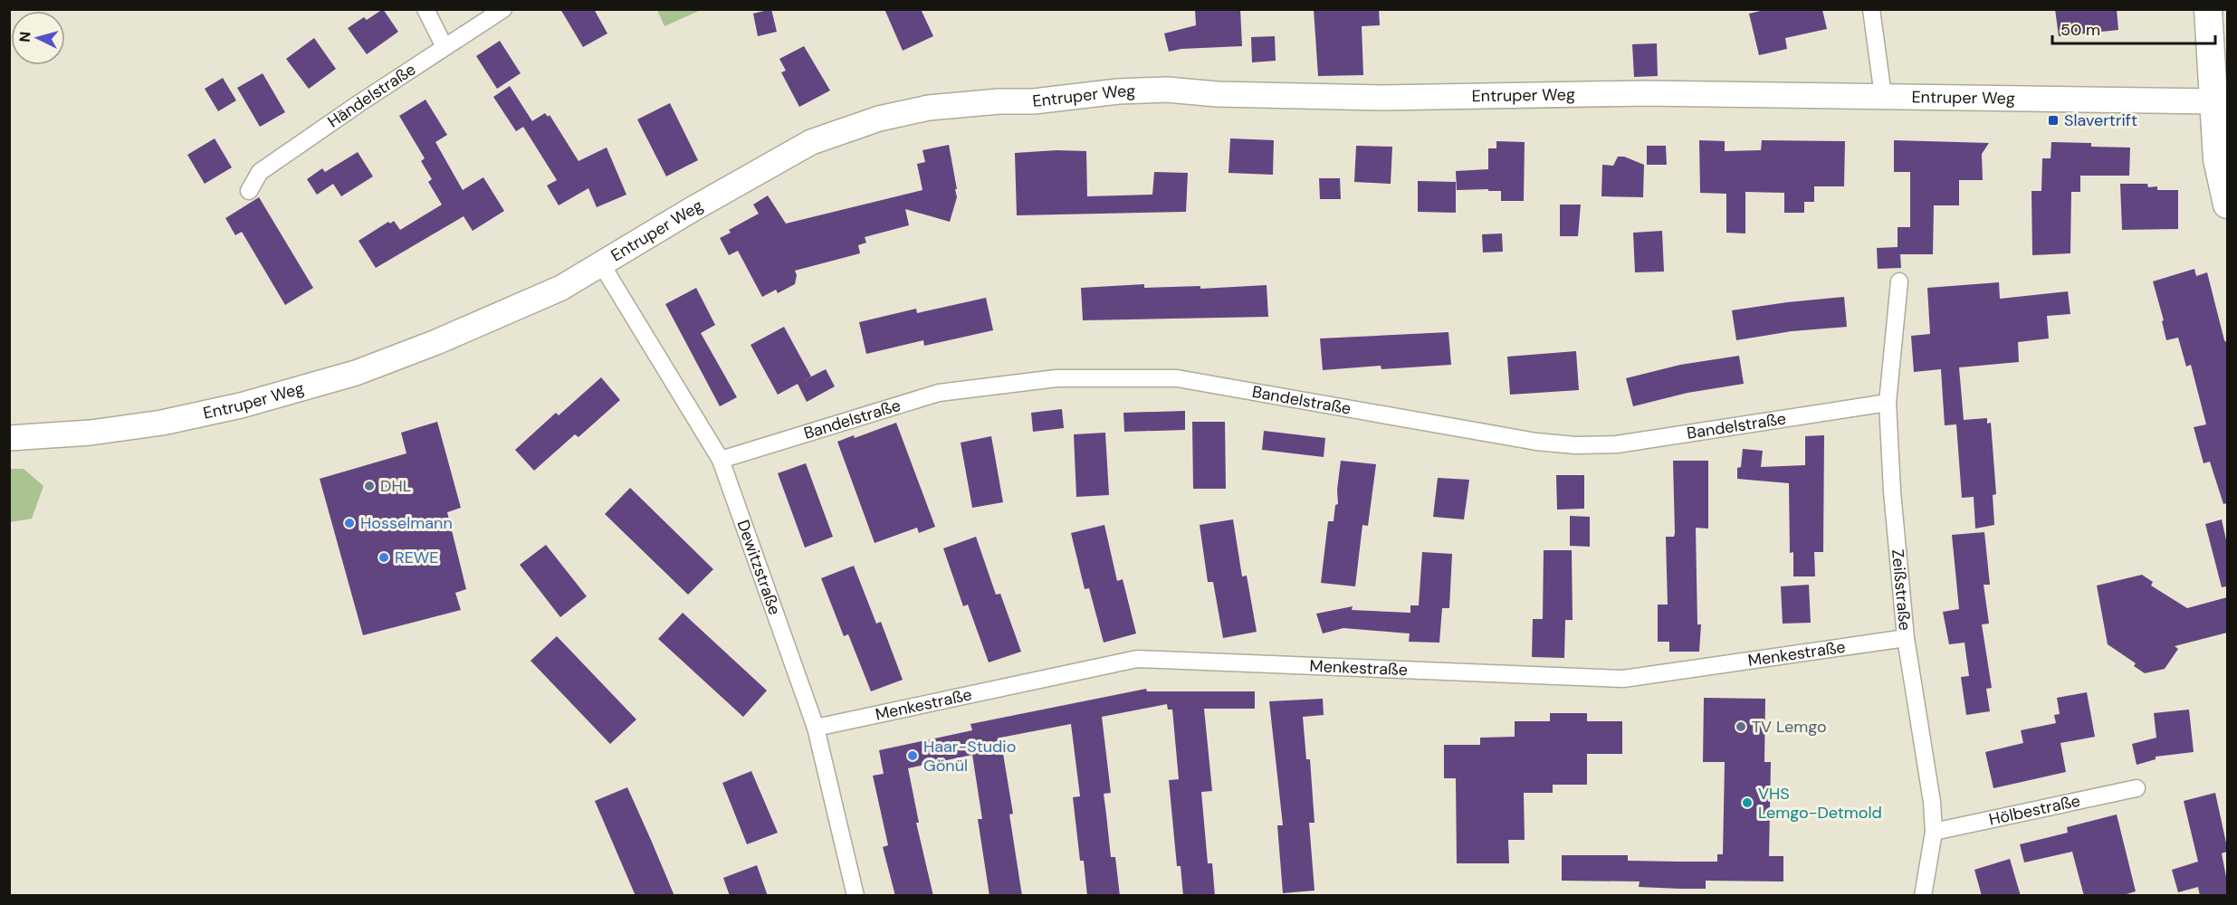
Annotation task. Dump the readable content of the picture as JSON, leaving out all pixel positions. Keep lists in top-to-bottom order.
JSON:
{
  "streets": {
    "main road": ["Entruper Weg"],
    "street": [
      "Händelstraße",
      "Bandelstraße",
      "Dewitzstraße",
      "Zeißstraße",
      "Menkestraße",
      "Hölbestraße"
    ]
  },
  "crossings": [
    ["Entruper Weg", "Dewitzstraße"],
    ["Bandelstraße", "Dewitzstraße"],
    ["Bandelstraße", "Zeißstraße"],
    ["Dewitzstraße", "Menkestraße"],
    ["Zeißstraße", "Menkestraße"],
    ["Zeißstraße", "Hölbestraße"]
  ],
  "places": {
    "transit": ["Slavertrift"],
    "other": [
      "DHL",
      "Hosselmann",
      "REWE",
      "TV Lemgo",
      "Haar-Studio Gönül",
      "VHS Lemgo-Detmold"
    ]
  },
  "scale_bar": "50 m",
  "north": "left"
}
